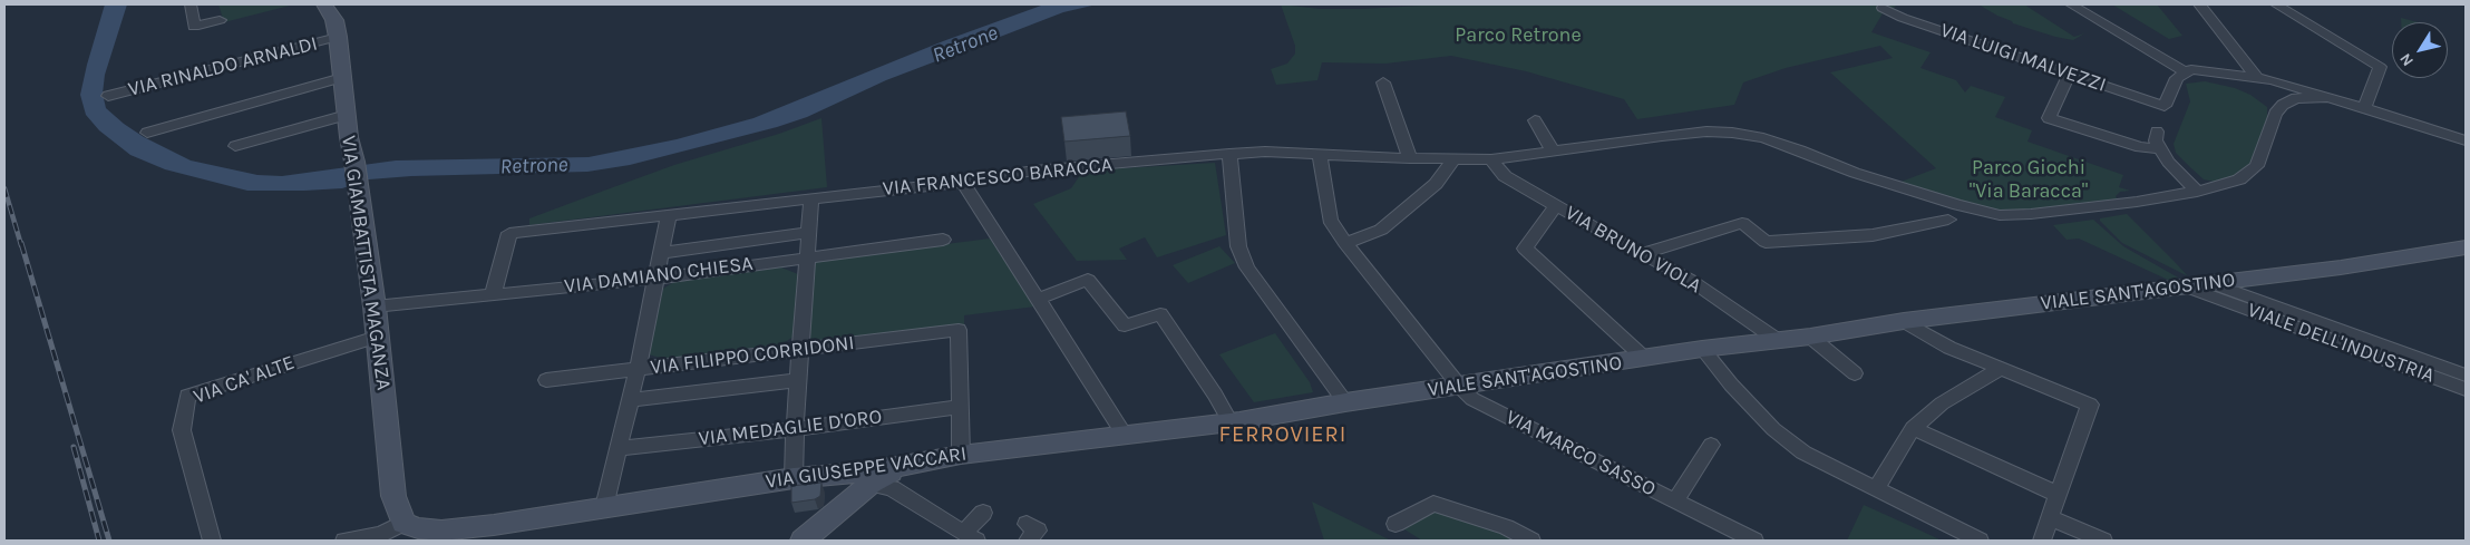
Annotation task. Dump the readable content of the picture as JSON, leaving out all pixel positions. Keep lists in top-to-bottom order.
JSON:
{
  "streets": {
    "main road": ["VIA GIAMBATTISTA MAGANZA", "VIALE SANT'AGOSTINO", "VIA GIUSEPPE VACCARI"],
    "street": [
      "VIA LUIGI MALVEZZI",
      "VIA RINALDO ARNALDI",
      "VIA FRANCESCO BARACCA",
      "VIA BRUNO VIOLA",
      "VIA DAMIANO CHIESA",
      "VIALE DELL'INDUSTRIA",
      "VIA FILIPPO CORRIDONI",
      "VIA CA' ALTE",
      "VIA MEDAGLIE D'ORO",
      "VIA MARCO SASSO"
    ]
  },
  "crossings": [
    ["VIA RINALDO ARNALDI", "VIA GIAMBATTISTA MAGANZA"],
    ["VIA FRANCESCO BARACCA", "VIA BRUNO VIOLA"],
    ["VIA FRANCESCO BARACCA", "VIA DAMIANO CHIESA"],
    ["VIA FRANCESCO BARACCA", "VIA MARCO SASSO"],
    ["VIA BRUNO VIOLA", "VIALE SANT'AGOSTINO"],
    ["VIA GIAMBATTISTA MAGANZA", "VIA DAMIANO CHIESA"],
    ["VIA GIAMBATTISTA MAGANZA", "VIA CA' ALTE"],
    ["VIALE SANT'AGOSTINO", "VIALE DELL'INDUSTRIA"],
    ["VIALE SANT'AGOSTINO", "VIA MARCO SASSO"],
    ["VIALE SANT'AGOSTINO", "VIA GIUSEPPE VACCARI"],
    ["VIA FILIPPO CORRIDONI", "VIA MEDAGLIE D'ORO"]
  ],
  "districts": ["FERROVIERI"],
  "water": ["Retrone"],
  "parks": ["Parco Retrone", "Parco Giochi \"Via Baracca\""],
  "north": "bottom left"
}
